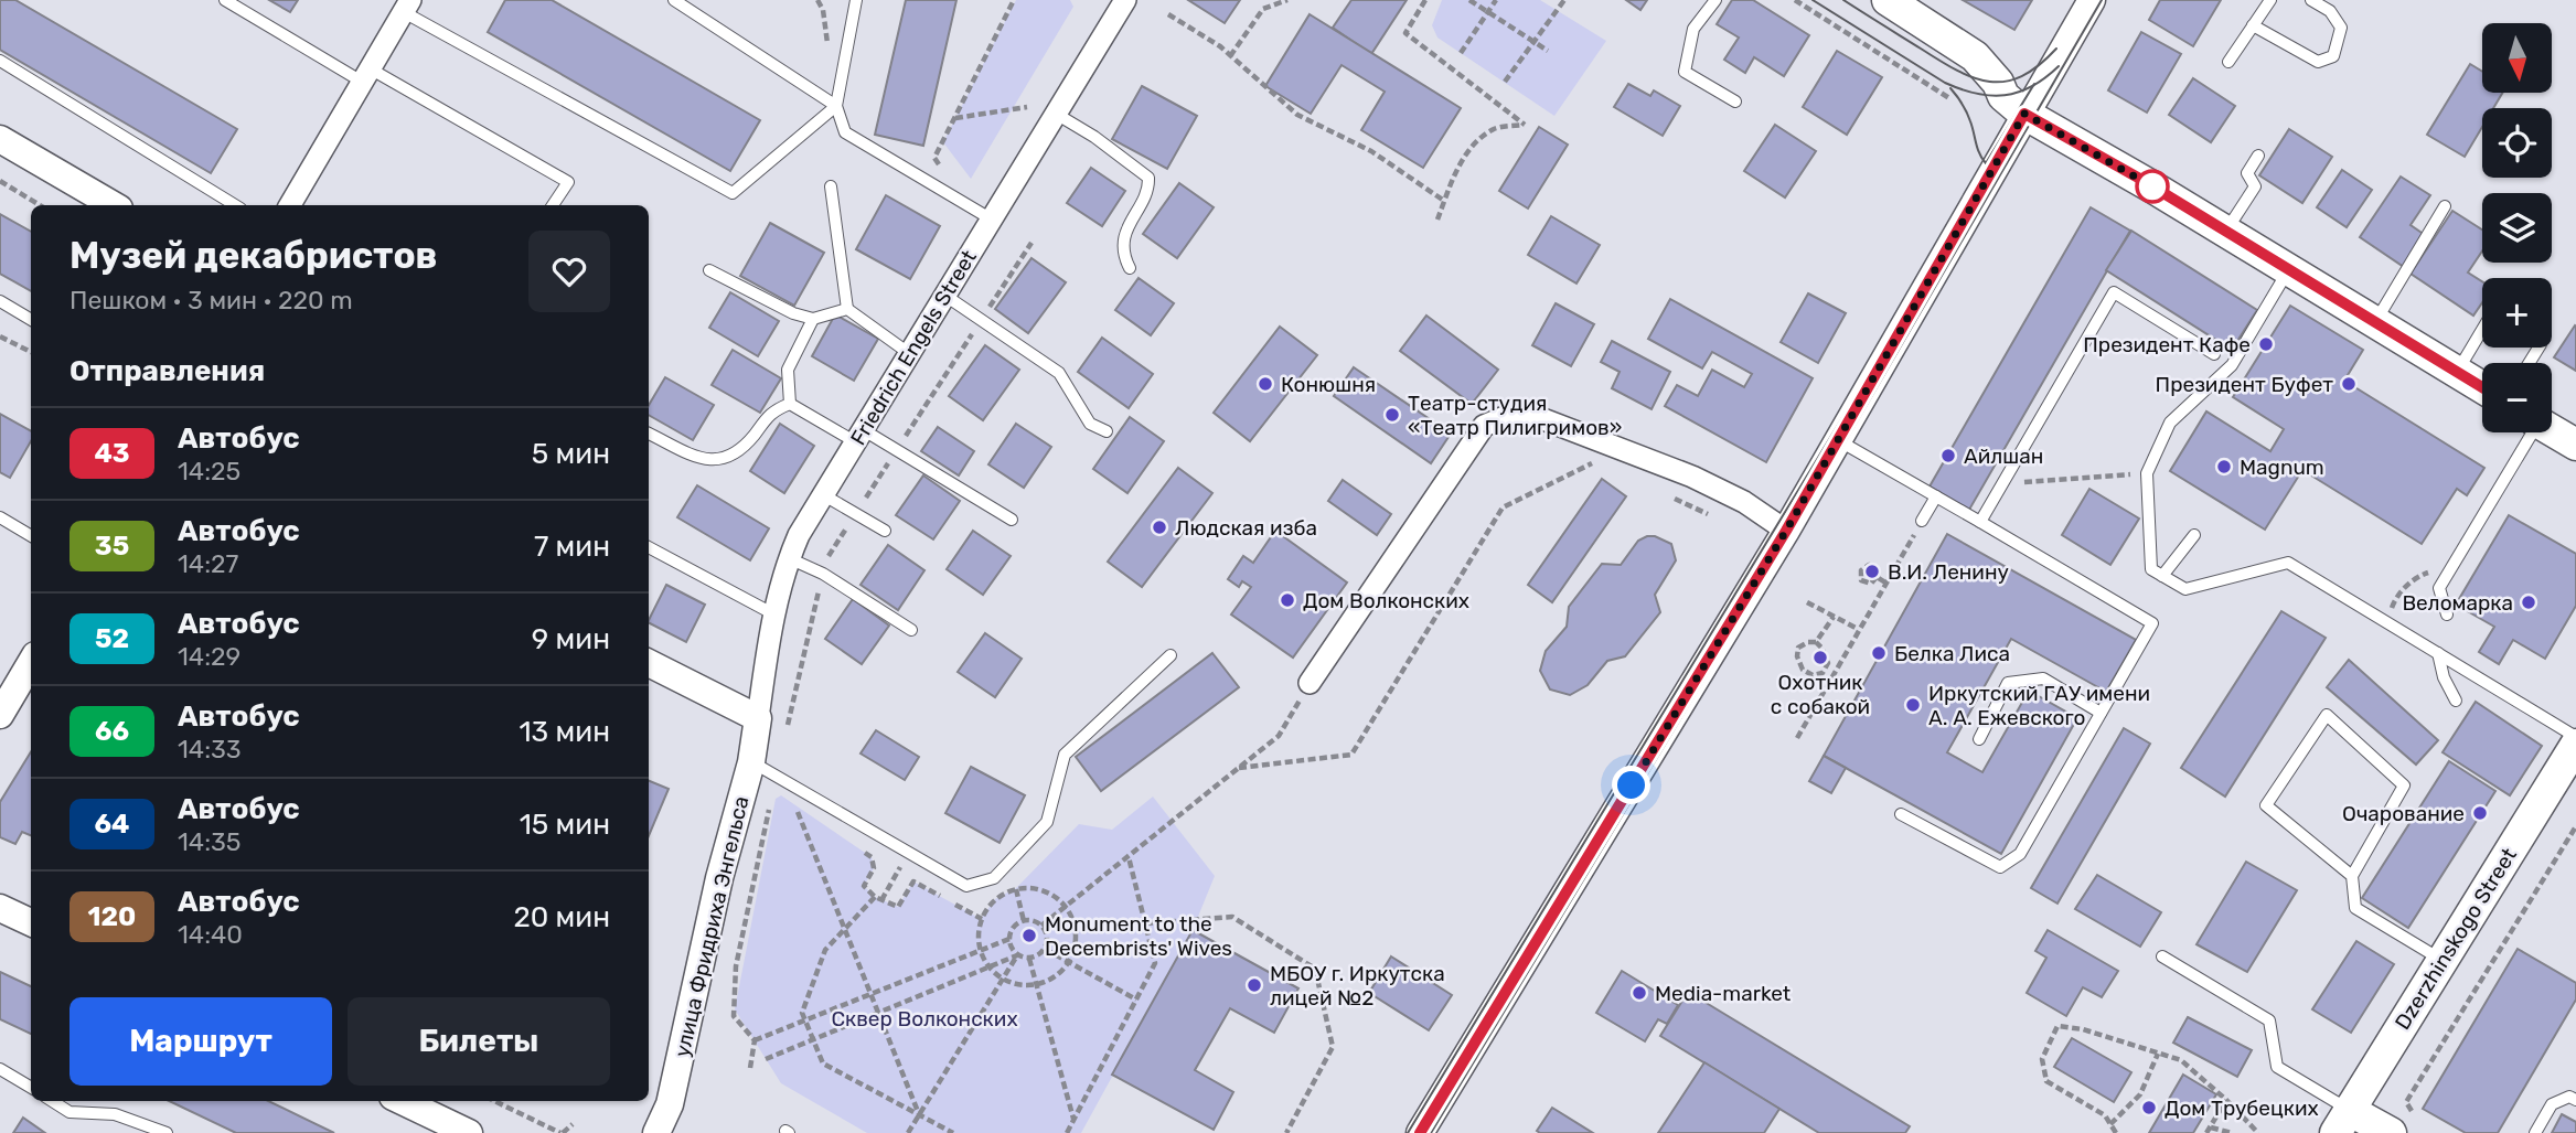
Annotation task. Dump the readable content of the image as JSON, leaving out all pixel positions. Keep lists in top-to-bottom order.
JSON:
{
  "streets": {
    "main road": ["Dzerzhinskogo Street"],
    "street": ["Friedrich Engels Street", "улица Фридриха Энгельса"]
  },
  "crossings": [
    ["Friedrich Engels Street", "улица Фридриха Энгельса"]
  ],
  "parks": ["Сквер Волконских"],
  "places": [
    "Президент Кафе",
    "Конюшня",
    "Президент Буфет",
    "Театр-студия «Театр Пилигримов»",
    "Айлшан",
    "Magnum",
    "Людская изба",
    "В.И. Ленину",
    "Дом Волконских",
    "Веломарка",
    "Белка Лиса",
    "Охотник с собакой",
    "Иркутский ГАУ имени А. А. Ежевского",
    "Очарование",
    "Monument to the Decembrists' Wives",
    "МБОУ г. Иркутска лицей №2",
    "Media-market",
    "Дом Трубецких"
  ],
  "lines": ["bus line 43"],
  "north": "bottom",
  "page": {
    "map_buttons": ["+", "−"],
    "heading": [
      ["Музей декабристов", "Пешком · 3 мин · 220 m"],
      "Отправления"
    ],
    "list": [
      {
        "mark": "43",
        "name": "Автобус",
        "note": "14:25",
        "value": "5 мин"
      },
      {
        "mark": "35",
        "name": "Автобус",
        "note": "14:27",
        "value": "7 мин"
      },
      {
        "mark": "52",
        "name": "Автобус",
        "note": "14:29",
        "value": "9 мин"
      },
      {
        "mark": "66",
        "name": "Автобус",
        "note": "14:33",
        "value": "13 мин"
      },
      {
        "mark": "64",
        "name": "Автобус",
        "note": "14:35",
        "value": "15 мин"
      },
      {
        "mark": "120",
        "name": "Автобус",
        "note": "14:40",
        "value": "20 мин"
      }
    ],
    "buttons": ["Маршрут", "Билеты"]
  }
}
